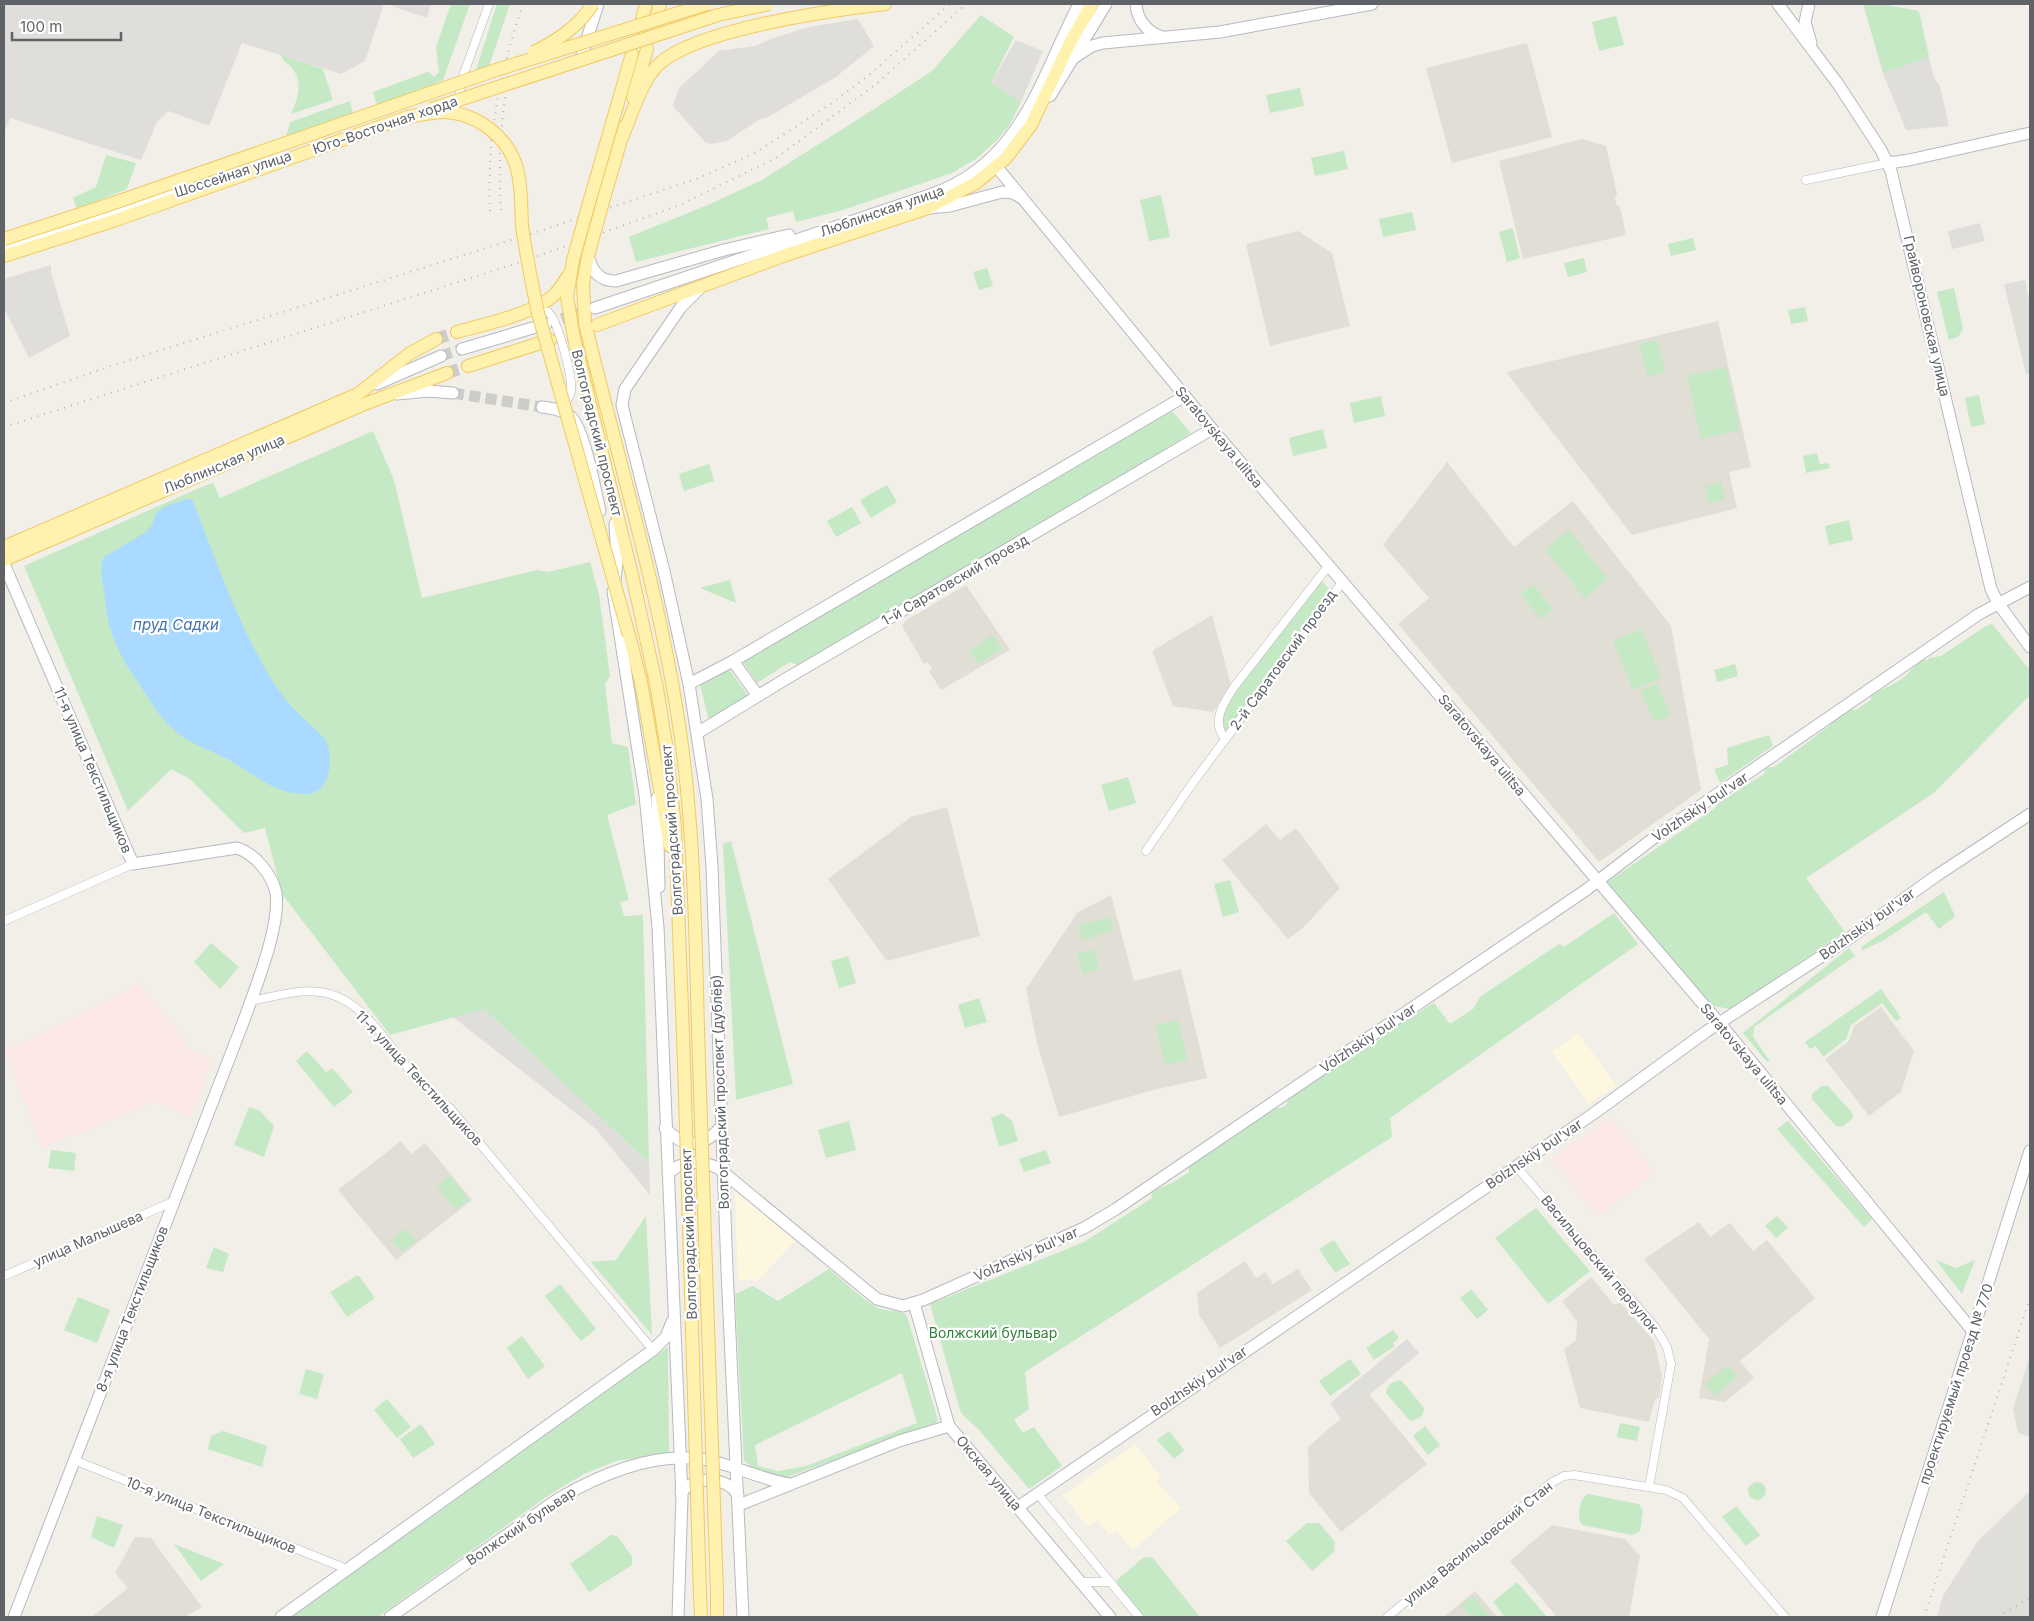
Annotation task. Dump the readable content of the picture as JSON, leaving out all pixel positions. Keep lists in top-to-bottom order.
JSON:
{
  "streets": {
    "main road": [
      "Юго-Восточная хорда",
      "Шоссейная улица",
      "Люблинская улица",
      "Грайвороновская улица",
      "Волгоградский проспект",
      "Saratovskaya ulitsa",
      "1-й Саратовский проезд",
      "11-я улица Текстильщиков",
      "Volzhskiy bul'var",
      "Bolzhskiy bul'var",
      "Волгоградский проспект (дублёр)",
      "8-я улица Текстильщиков",
      "проектируемый проезд № 770",
      "Окская улица",
      "Волжский бульвар"
    ],
    "street": [
      "2-й Саратовский проезд",
      "улица Малышева",
      "Васильцовский переулок",
      "10-я улица Текстильщиков",
      "улица Васильцовский Стан"
    ]
  },
  "crossings": [
    ["Люблинская улица", "Saratovskaya ulitsa"],
    ["Люблинская улица", "Волгоградский проспект (дублёр)"],
    ["Грайвороновская улица", "Volzhskiy bul'var"],
    ["Волгоградский проспект", "Волгоградский проспект (дублёр)"],
    ["Saratovskaya ulitsa", "1-й Саратовский проезд"],
    ["Saratovskaya ulitsa", "2-й Саратовский проезд"],
    ["Saratovskaya ulitsa", "Volzhskiy bul'var"],
    ["Saratovskaya ulitsa", "Bolzhskiy bul'var"],
    ["Saratovskaya ulitsa", "проектируемый проезд № 770"],
    ["1-й Саратовский проезд", "Волгоградский проспект (дублёр)"],
    ["11-я улица Текстильщиков", "8-я улица Текстильщиков"],
    ["Volzhskiy bul'var", "Волгоградский проспект (дублёр)"],
    ["Volzhskiy bul'var", "Окская улица"],
    ["Bolzhskiy bul'var", "Васильцовский переулок"],
    ["Волгоградский проспект (дублёр)", "Волжский бульвар"],
    ["улица Малышева", "8-я улица Текстильщиков"],
    ["Васильцовский переулок", "улица Васильцовский Стан"],
    ["8-я улица Текстильщиков", "10-я улица Текстильщиков"]
  ],
  "water": ["пруд Садки"],
  "parks": ["Волжский бульвар"],
  "scale_bar": "100 m"
}
